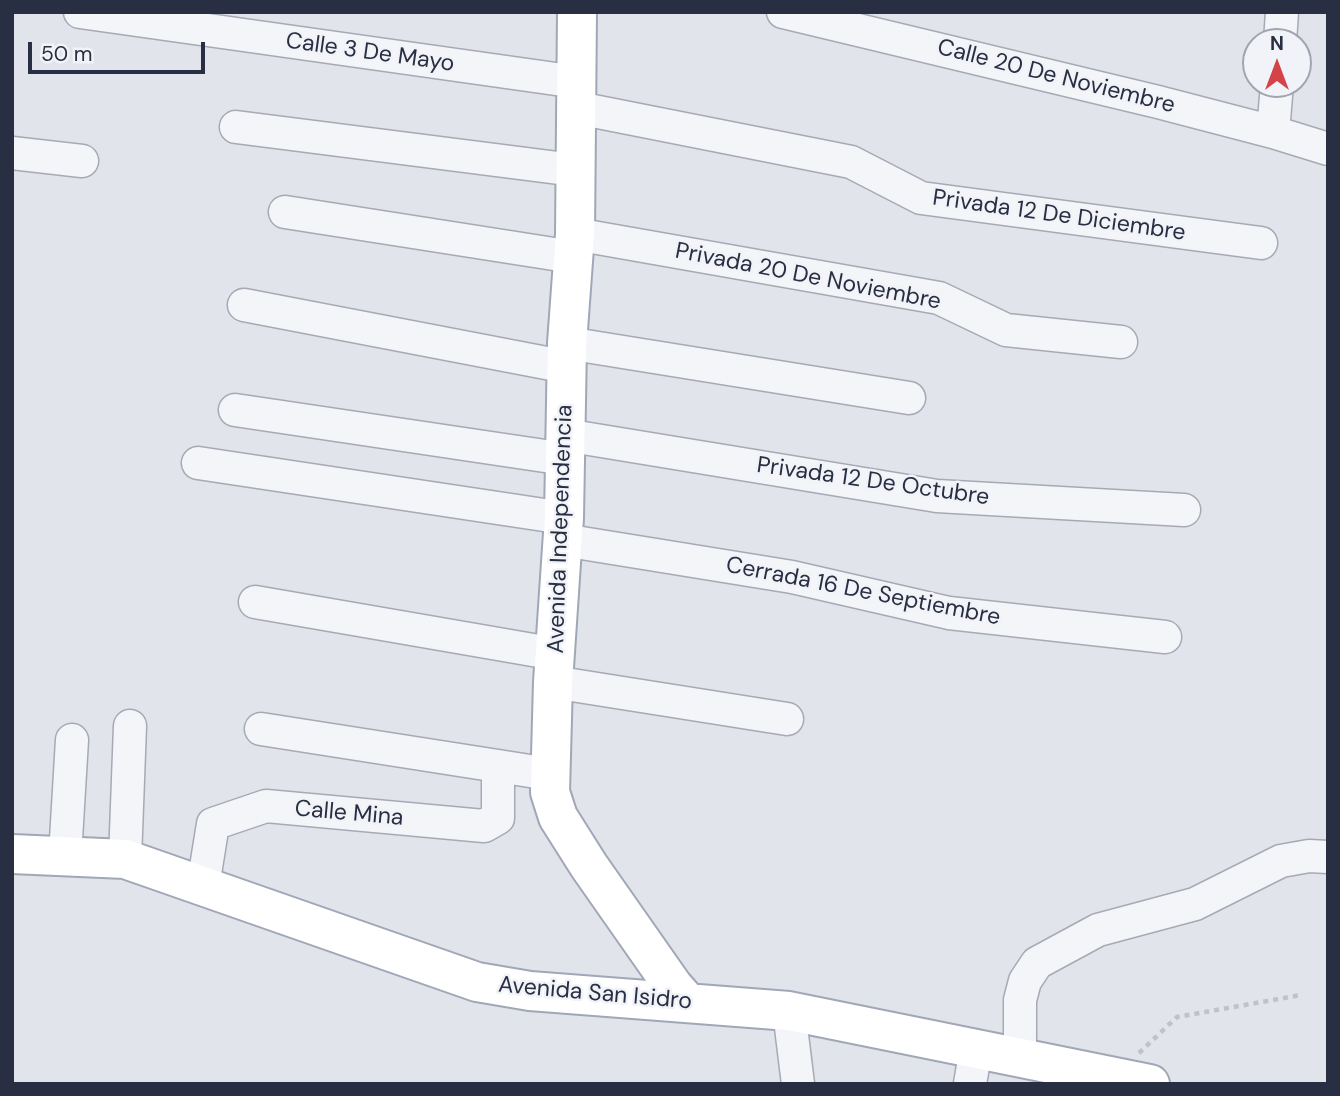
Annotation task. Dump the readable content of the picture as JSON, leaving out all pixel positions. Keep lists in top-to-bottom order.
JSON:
{
  "streets": {
    "main road": ["Avenida Independencia", "Avenida San Isidro"],
    "street": [
      "Calle 3 De Mayo",
      "Calle 20 De Noviembre",
      "Privada 12 De Diciembre",
      "Privada 20 De Noviembre",
      "Privada 12 De Octubre",
      "Cerrada 16 De Septiembre",
      "Calle Mina"
    ]
  },
  "crossings": [
    ["Calle 3 De Mayo", "Privada 12 De Diciembre"],
    ["Calle 3 De Mayo", "Avenida Independencia"],
    ["Privada 12 De Diciembre", "Avenida Independencia"],
    ["Privada 20 De Noviembre", "Avenida Independencia"],
    ["Privada 12 De Octubre", "Avenida Independencia"],
    ["Avenida Independencia", "Cerrada 16 De Septiembre"],
    ["Avenida Independencia", "Avenida San Isidro"],
    ["Calle Mina", "Avenida San Isidro"]
  ],
  "scale_bar": "50 m",
  "north": "top"
}
